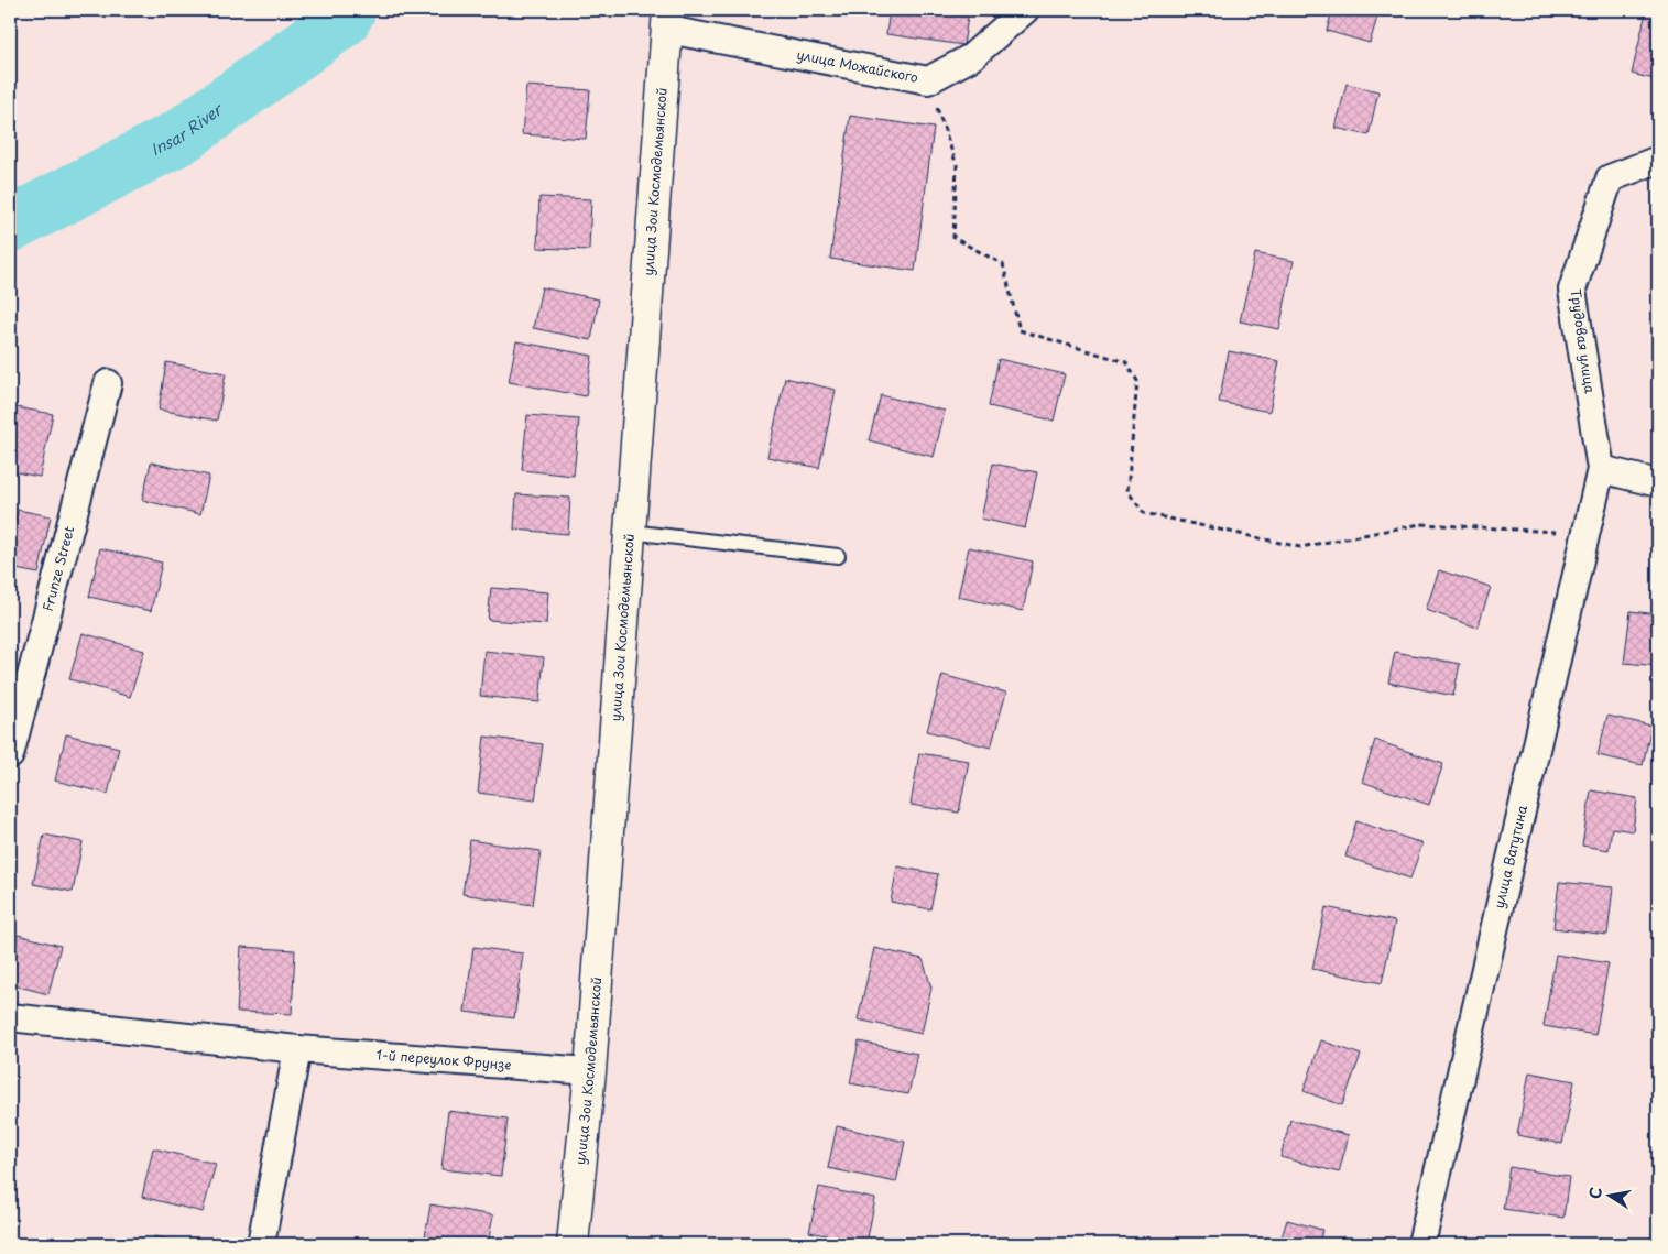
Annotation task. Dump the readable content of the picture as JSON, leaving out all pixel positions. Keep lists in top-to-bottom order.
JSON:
{
  "streets": {
    "street": [
      "улица Можайского",
      "улица Зои Космодемьянской",
      "Трудовая улица",
      "Frunze Street",
      "улица Ватутина",
      "1-й переулок Фрунзе"
    ]
  },
  "crossings": [
    ["улица Можайского", "улица Зои Космодемьянской"],
    ["улица Зои Космодемьянской", "1-й переулок Фрунзе"],
    ["Трудовая улица", "улица Ватутина"]
  ],
  "water": ["Insar River"],
  "north": "left"
}
